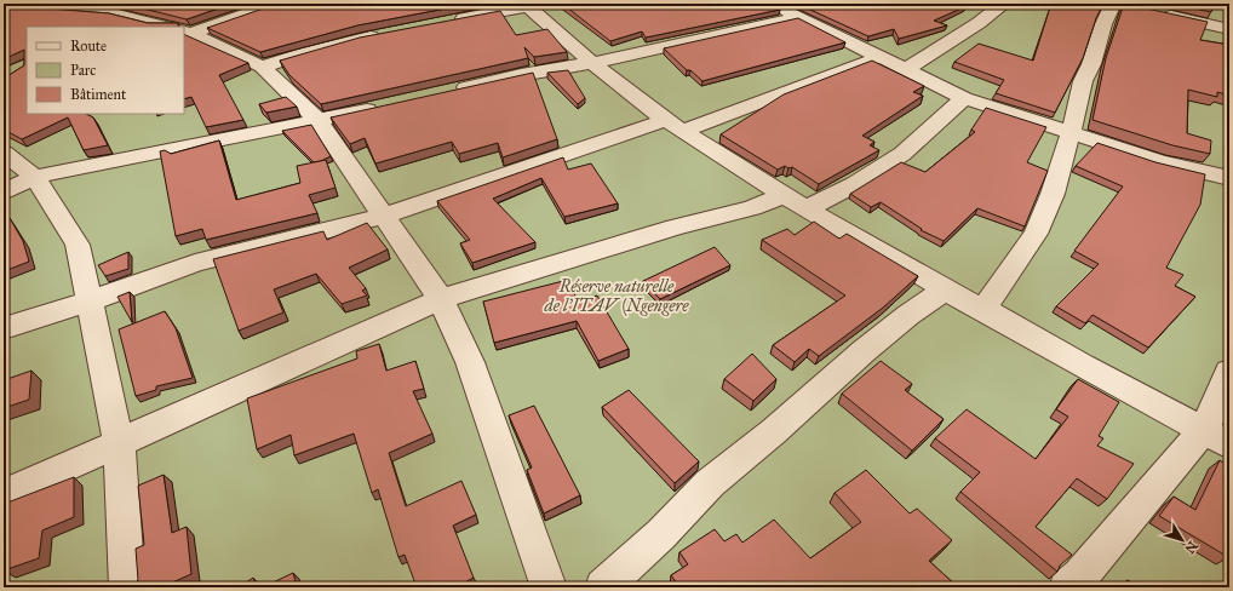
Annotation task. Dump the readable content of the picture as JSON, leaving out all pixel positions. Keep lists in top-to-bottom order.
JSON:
{
  "parks": ["Réserve naturelle de l'ITAV (Ngengere"],
  "legend": ["Route", "Parc", "Bâtiment"],
  "north": "bottom right"
}
